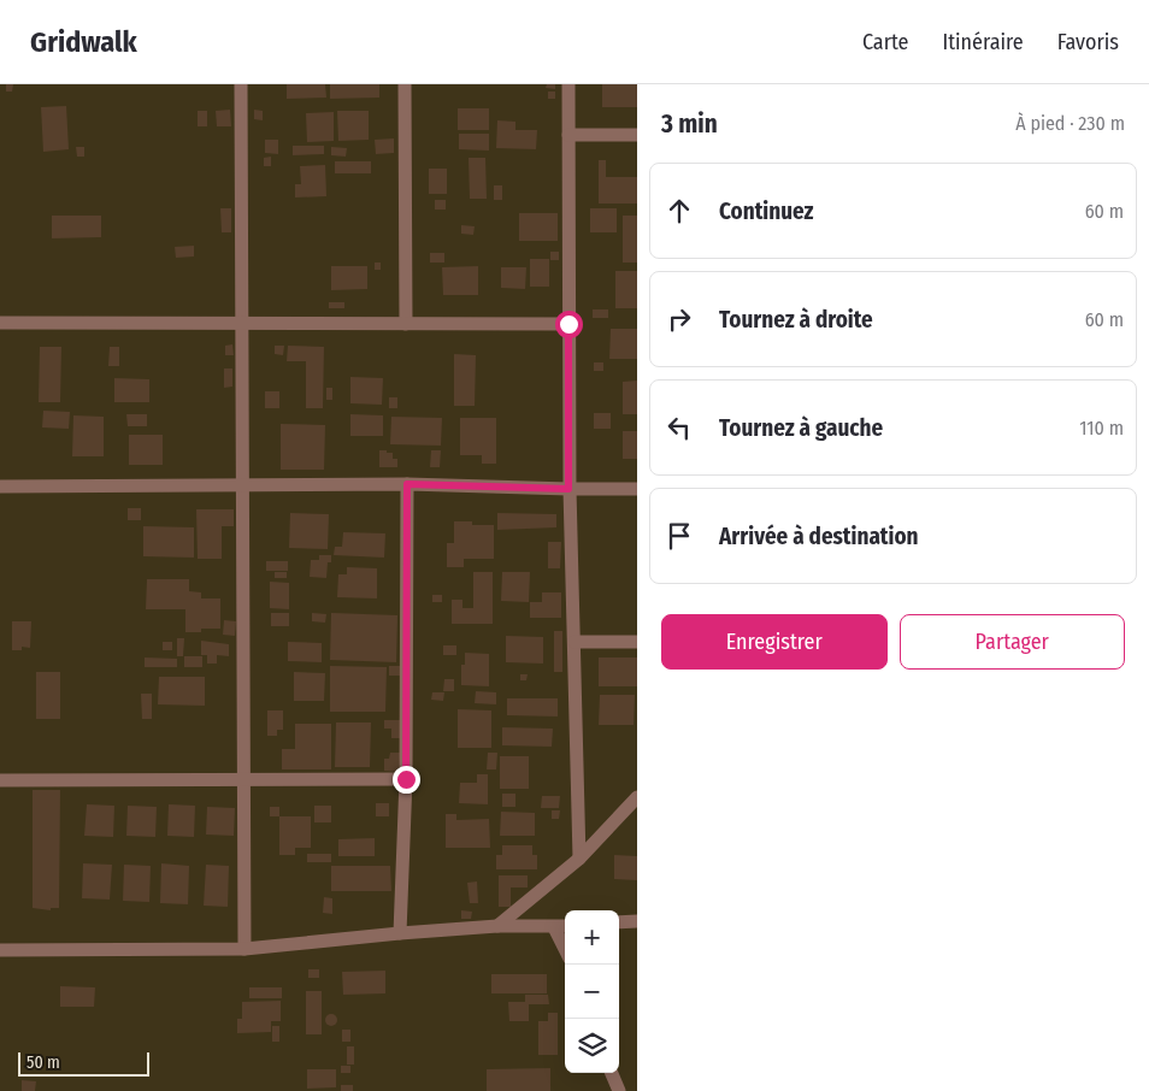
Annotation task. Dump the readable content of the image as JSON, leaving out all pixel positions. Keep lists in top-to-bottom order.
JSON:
{
  "scale_bar": "50 m",
  "page": {
    "header": "Gridwalk",
    "nav": ["Carte", "Itinéraire", "Favoris"],
    "heading": ["3 min", "À pied · 230 m"],
    "list": [
      ["Continuez", "60 m"],
      ["Tournez à droite", "60 m"],
      ["Tournez à gauche", "110 m"],
      "Arrivée à destination"
    ],
    "buttons": ["Enregistrer", "Partager"],
    "map_buttons": ["+", "−"],
    "scale": "50 m"
  }
}
